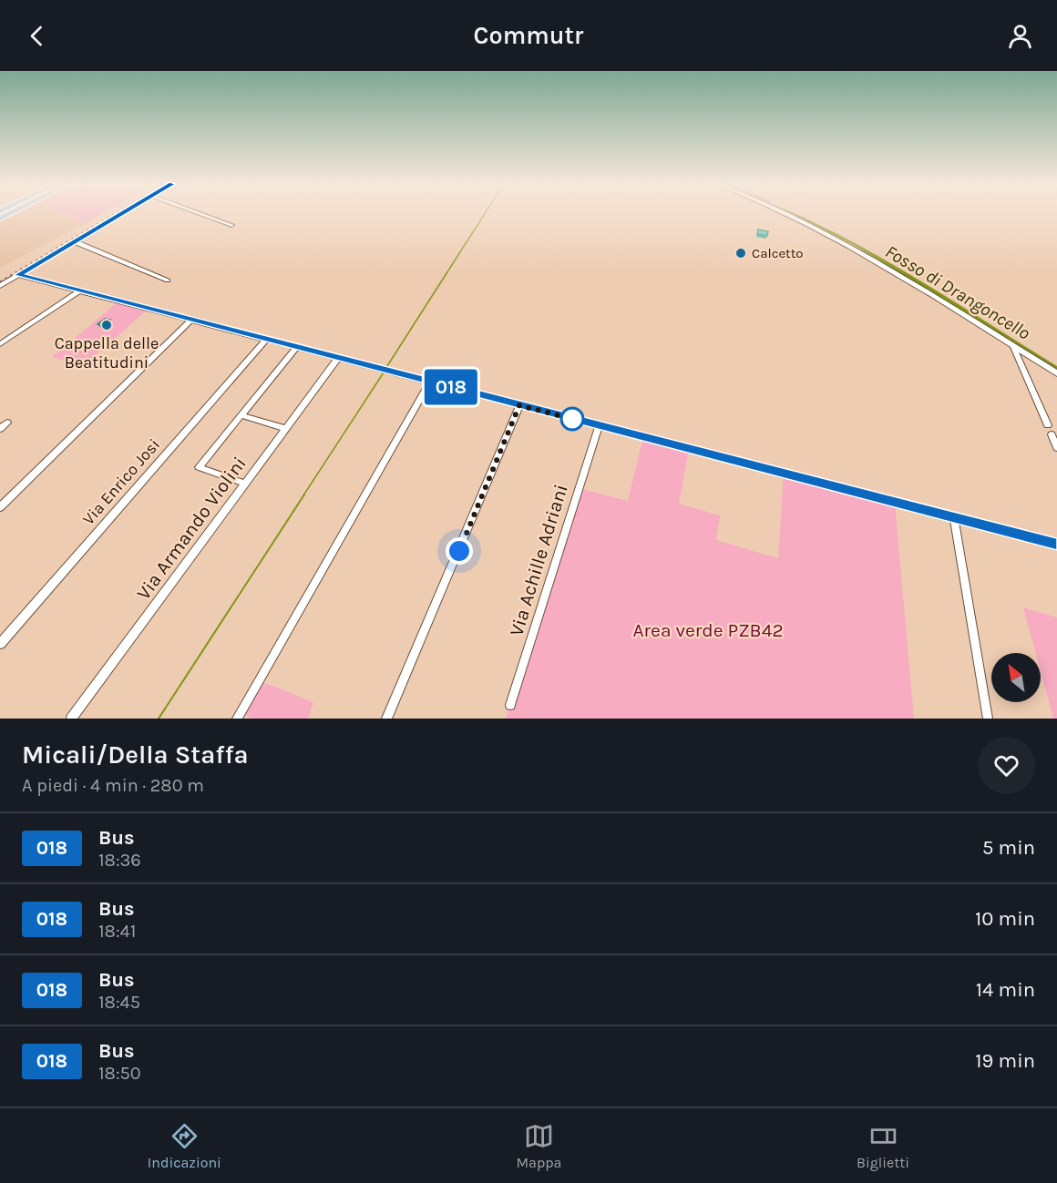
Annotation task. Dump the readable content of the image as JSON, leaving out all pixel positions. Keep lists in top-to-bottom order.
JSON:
{
  "streets": {
    "street": ["Via Enrico Josi", "Via Armando Violini", "Via Achille Adriani"]
  },
  "water": ["Fosso di Drangoncello"],
  "parks": ["Area verde PZB42"],
  "places": ["Calcetto", "Cappella delle Beatitudini"],
  "lines": ["bus line 018"],
  "north": "top left",
  "page": {
    "header": "Commutr",
    "on_map": "018",
    "heading": ["Micali/Della Staffa", "A piedi · 4 min · 280 m"],
    "list": [
      {
        "mark": "018",
        "name": "Bus",
        "note": "18:36",
        "value": "5 min"
      },
      {
        "mark": "018",
        "name": "Bus",
        "note": "18:41",
        "value": "10 min"
      },
      {
        "mark": "018",
        "name": "Bus",
        "note": "18:45",
        "value": "14 min"
      },
      {
        "mark": "018",
        "name": "Bus",
        "note": "18:50",
        "value": "19 min"
      }
    ],
    "tabs": ["Indicazioni", "Mappa", "Biglietti"]
  }
}
